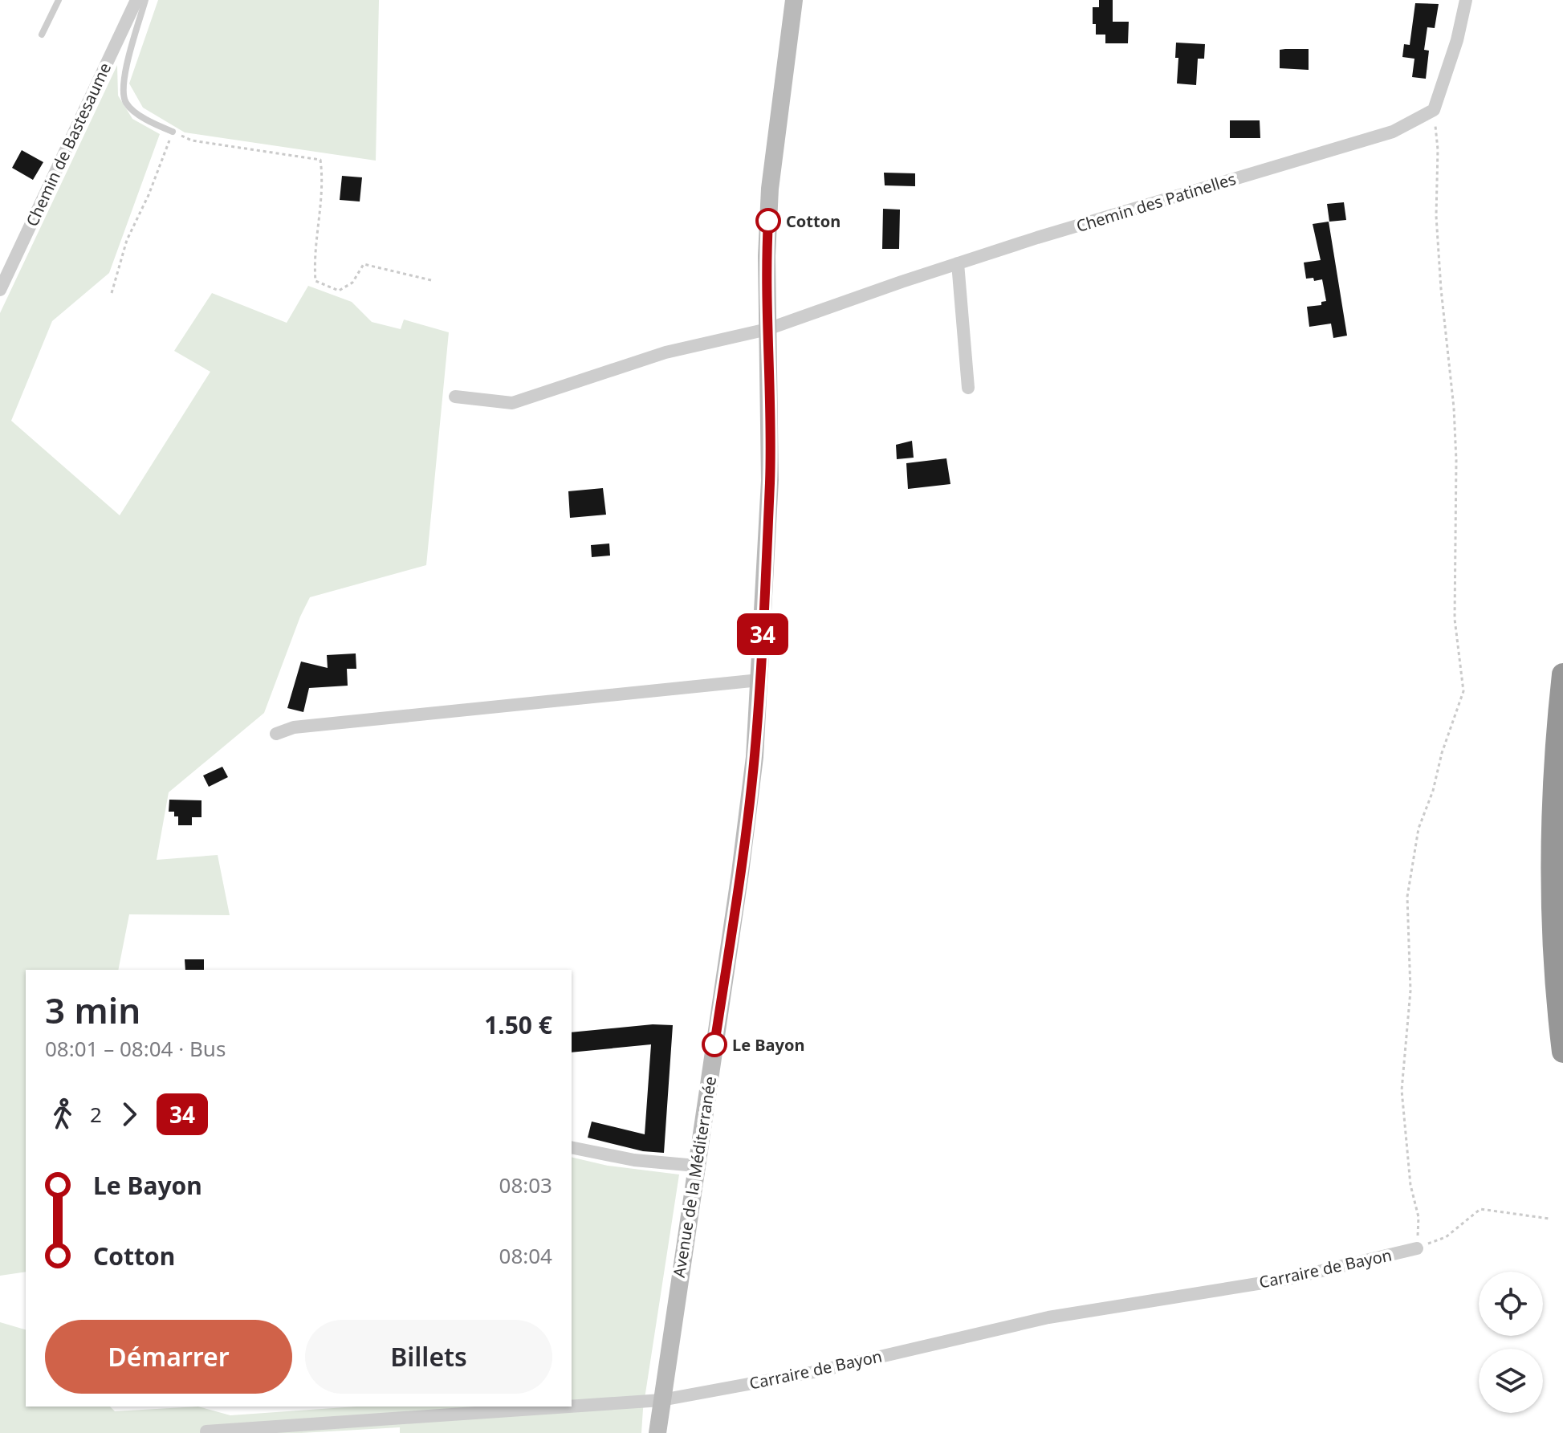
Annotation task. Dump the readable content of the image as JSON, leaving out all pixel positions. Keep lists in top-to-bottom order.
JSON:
{
  "streets": {
    "main road": ["Avenue de la Méditerranée"],
    "street": ["Chemin de Bastesaume", "Chemin des Patinelles", "Carraire de Bayon"]
  },
  "crossings": [
    ["Chemin des Patinelles", "Avenue de la Méditerranée"],
    ["Avenue de la Méditerranée", "Carraire de Bayon"]
  ],
  "places": ["Cotton", "Le Bayon"],
  "lines": ["bus line 34"],
  "page": {
    "on_map": "34",
    "heading": ["3 min", "08:01 – 08:04 · Bus", "1.50 €"],
    "legs": ["2", "34"],
    "list": [
      {
        "name": "Le Bayon",
        "value": "08:03"
      },
      {
        "name": "Cotton",
        "value": "08:04"
      }
    ],
    "buttons": ["Démarrer", "Billets"]
  }
}
